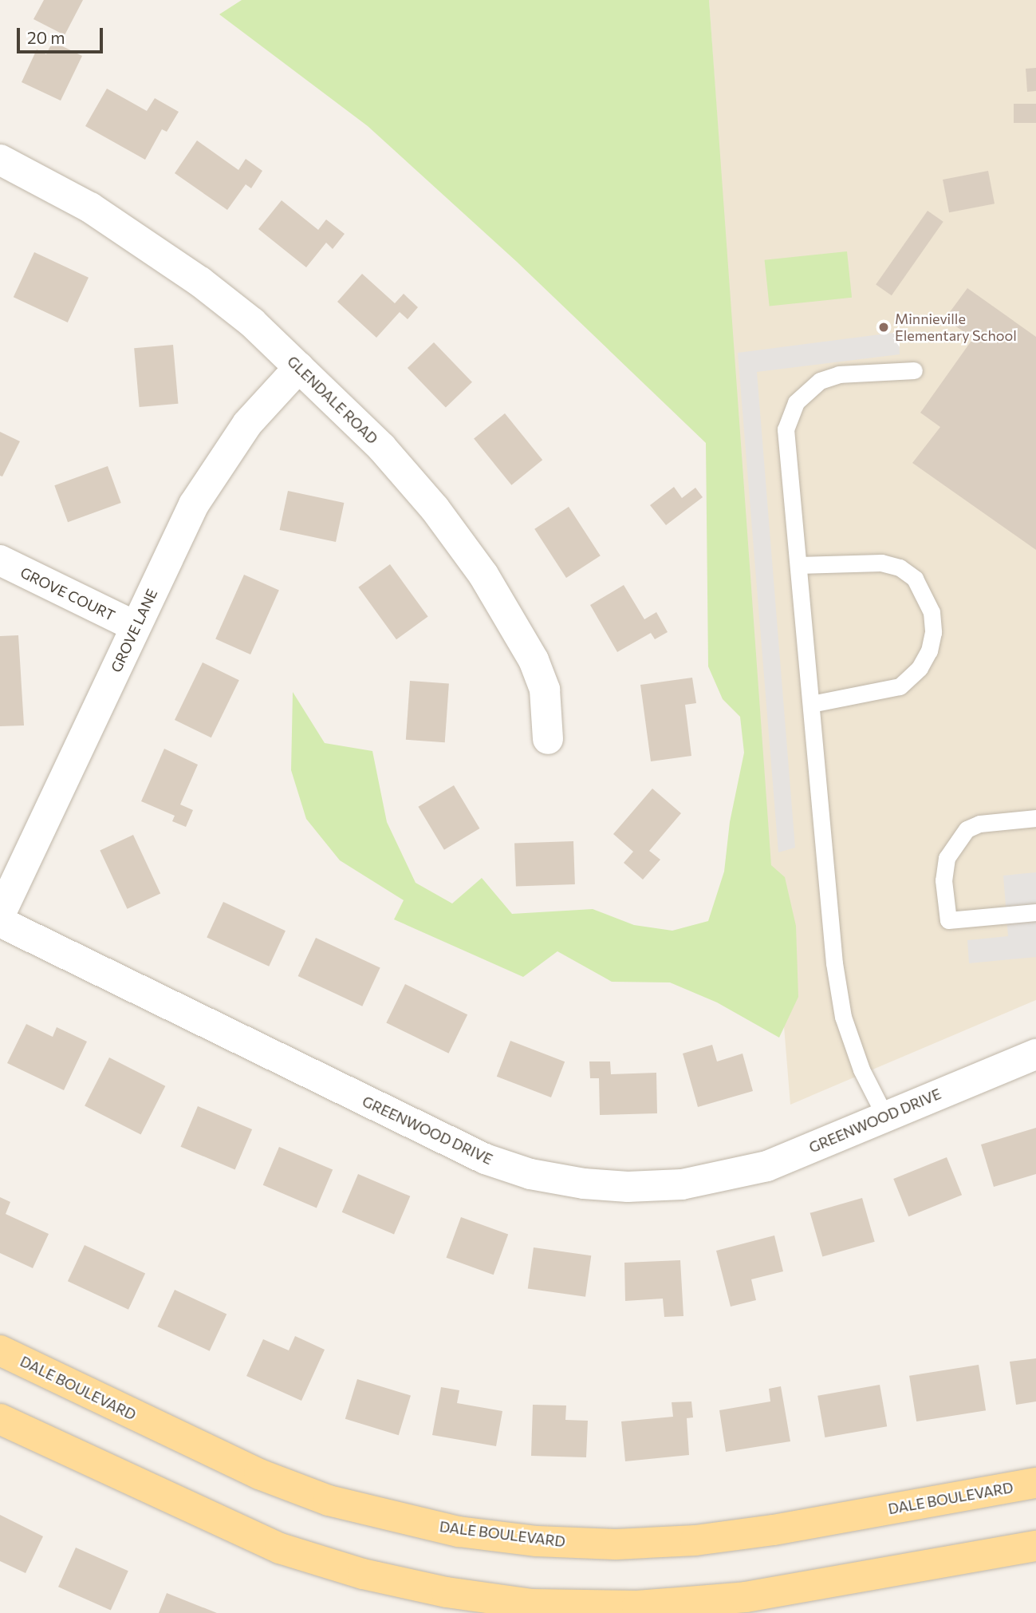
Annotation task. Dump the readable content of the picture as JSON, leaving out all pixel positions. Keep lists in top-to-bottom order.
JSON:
{
  "streets": {
    "main road": ["DALE BOULEVARD"],
    "street": [
      "GLENDALE ROAD",
      "GROVE COURT",
      "GROVE LANE",
      "GREENWOOD DRIVE"
    ]
  },
  "crossings": [
    ["GLENDALE ROAD", "GROVE LANE"],
    ["GROVE COURT", "GROVE LANE"]
  ],
  "places": ["Minnieville Elementary School"],
  "scale_bar": "20 m"
}
